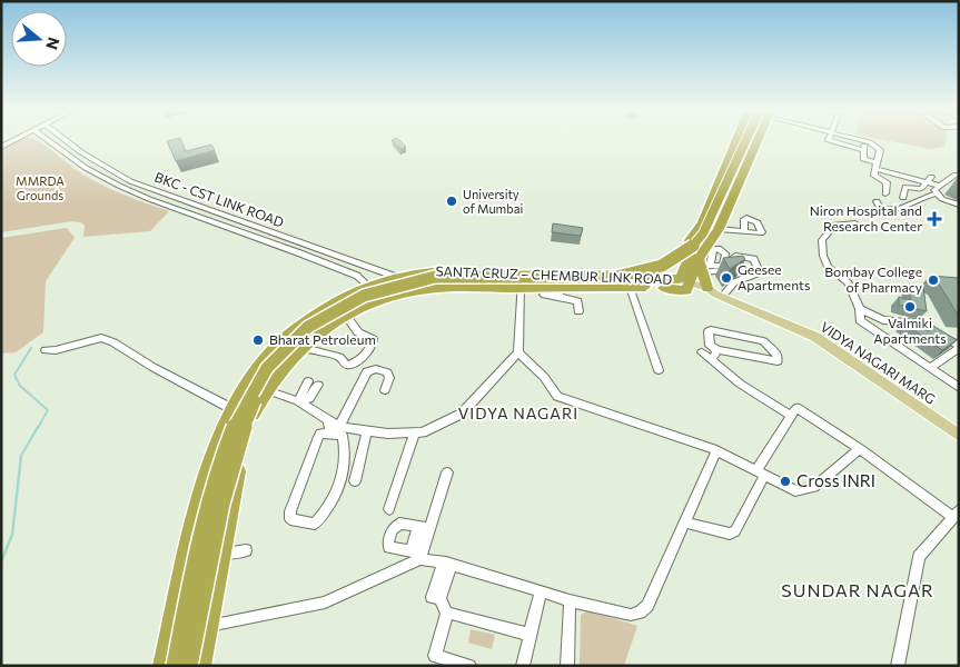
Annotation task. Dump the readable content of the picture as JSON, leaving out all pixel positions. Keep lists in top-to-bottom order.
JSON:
{
  "streets": {
    "highway": ["SANTA CRUZ – CHEMBUR LINK ROAD"],
    "main road": ["VIDYA NAGARI MARG"],
    "street": ["BKC - CST LINK ROAD"]
  },
  "crossings": [
    ["BKC - CST LINK ROAD", "SANTA CRUZ – CHEMBUR LINK ROAD"],
    ["SANTA CRUZ – CHEMBUR LINK ROAD", "VIDYA NAGARI MARG"]
  ],
  "districts": ["VIDYA NAGARI", "SUNDAR NAGAR"],
  "parks": ["MMRDA Grounds"],
  "places": {
    "other": [
      "University of Mumbai",
      "Geesee Apartments",
      "Bombay College of Pharmacy",
      "Valmiki Apartments",
      "Bharat Petroleum",
      "Cross INRI"
    ],
    "health": ["Niron Hospital and Research Center"]
  },
  "north": "right"
}
